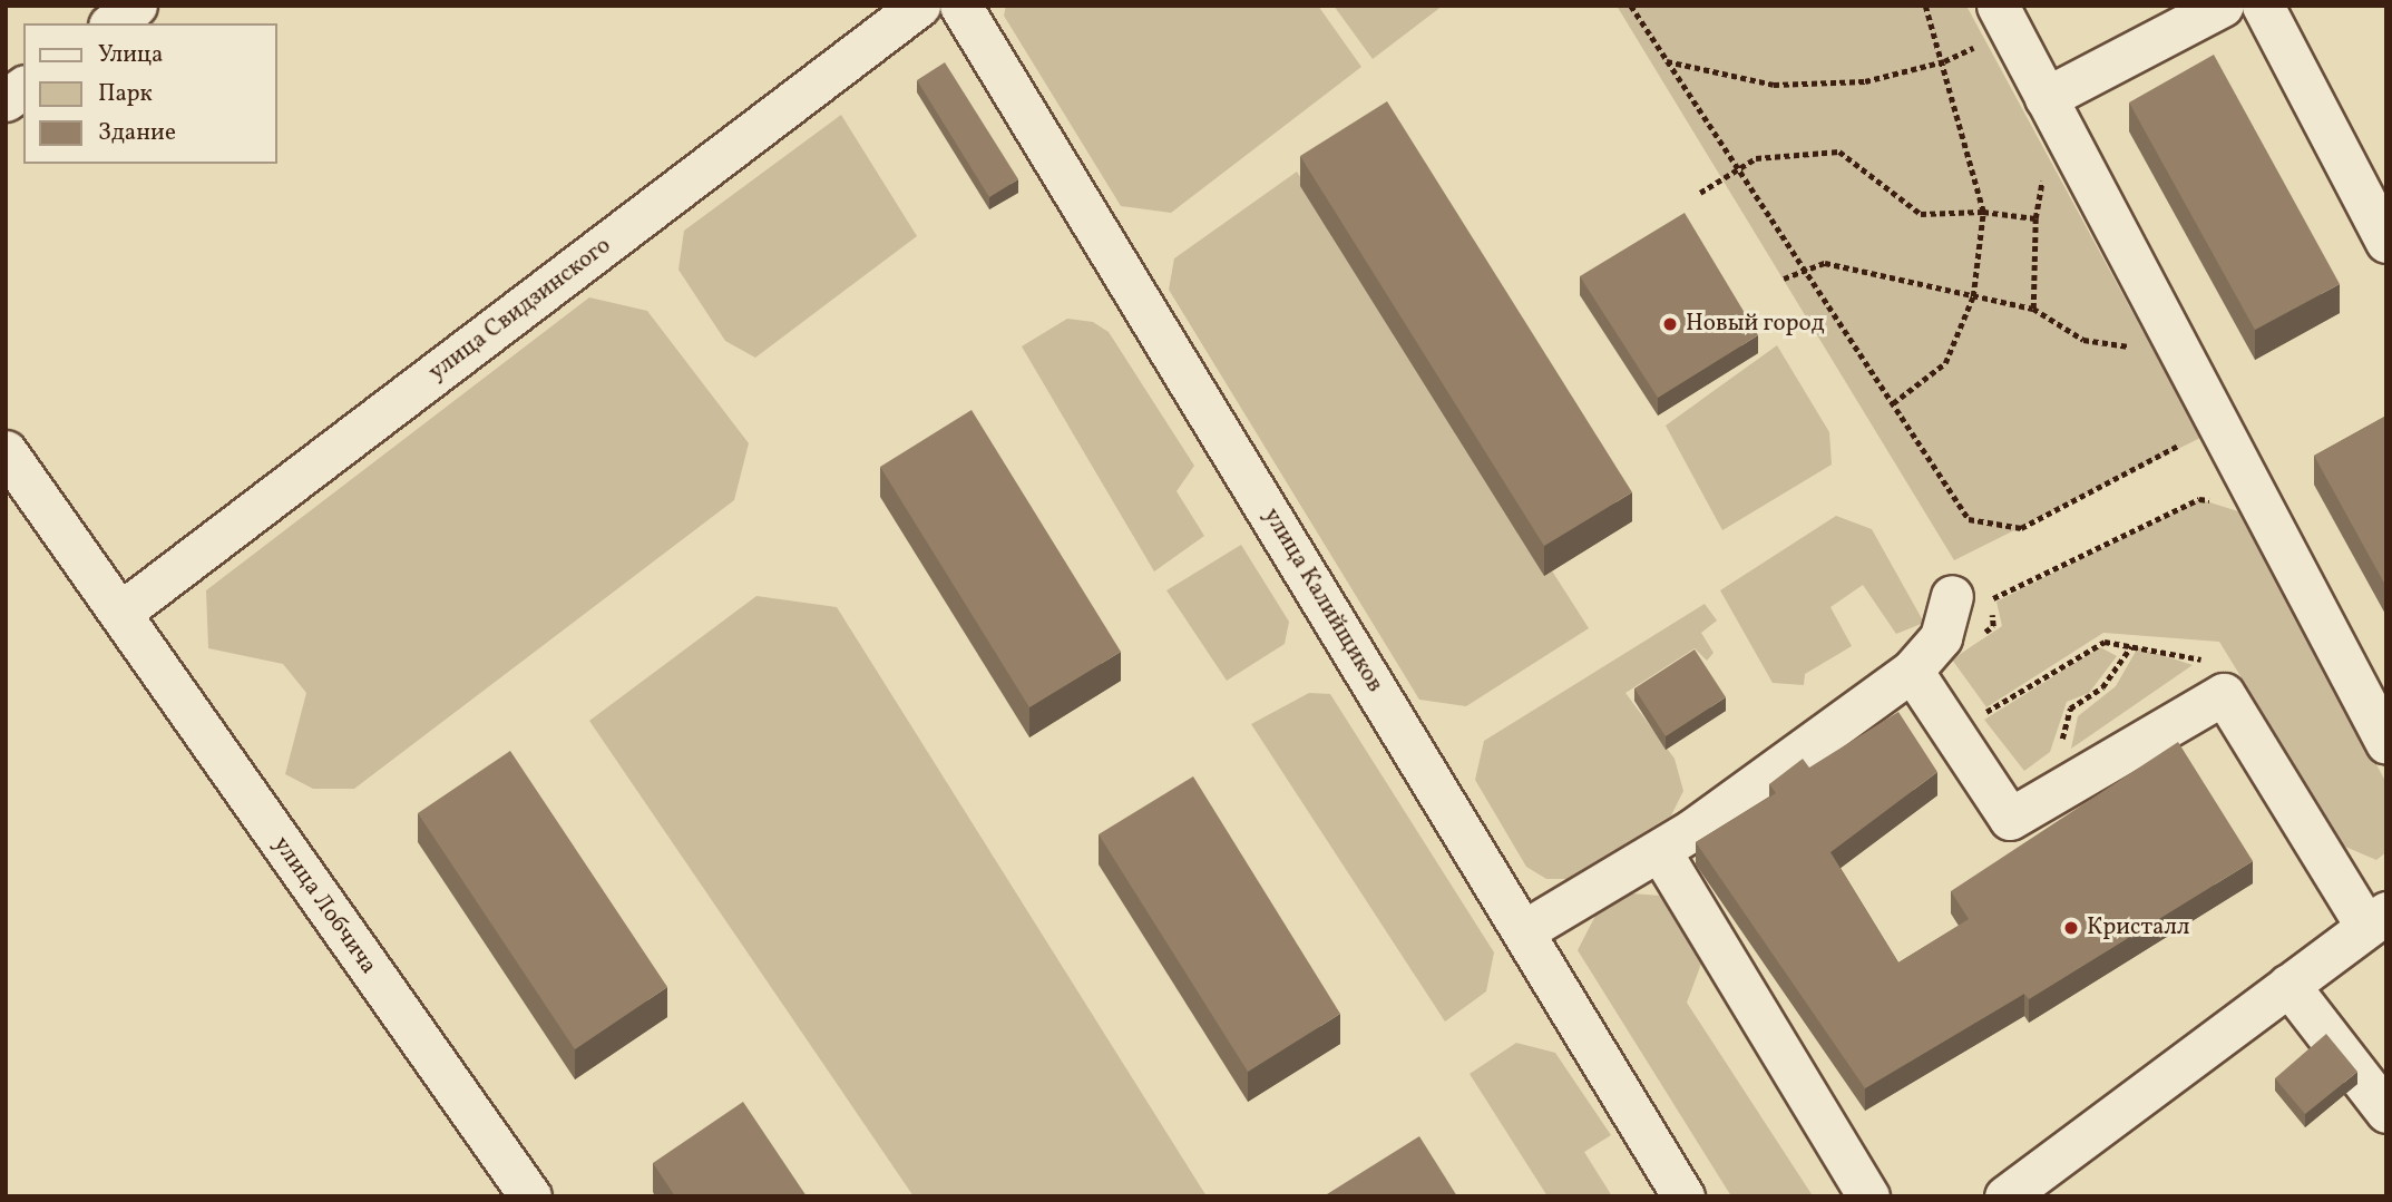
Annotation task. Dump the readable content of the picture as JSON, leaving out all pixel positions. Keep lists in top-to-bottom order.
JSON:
{
  "streets": {
    "street": ["улица Свидзинского", "улица Калийщиков", "улица Лобчича"]
  },
  "crossings": [
    ["улица Свидзинского", "улица Лобчича"]
  ],
  "places": ["Новый город", "Кристалл"],
  "legend": ["Улица", "Парк", "Здание"]
}
